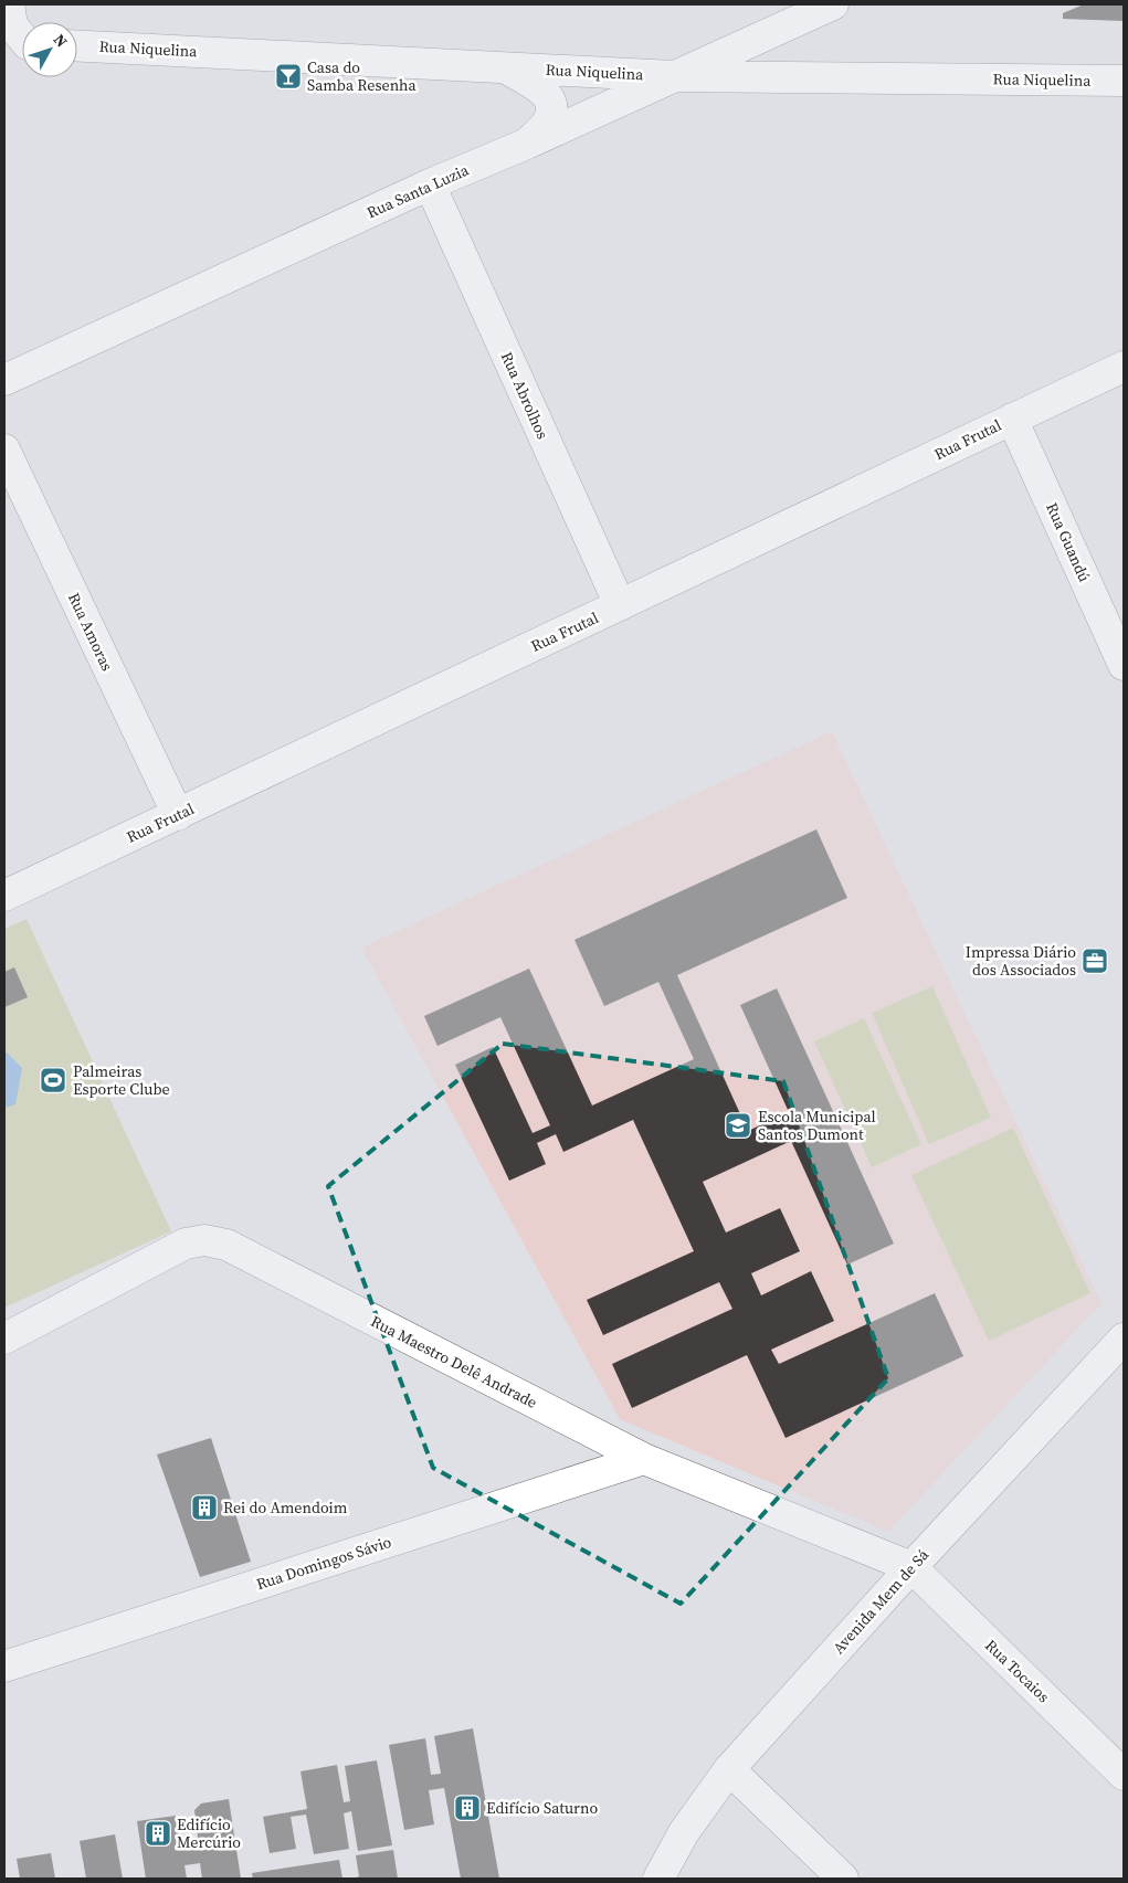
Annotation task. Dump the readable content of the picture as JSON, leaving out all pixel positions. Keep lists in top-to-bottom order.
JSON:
{
  "streets": {
    "street": [
      "Rua Niquelina",
      "Rua Santa Luzia",
      "Rua Abrolhos",
      "Rua Frutal",
      "Rua Guandú",
      "Rua Amoras",
      "Rua Maestro Delê Andrade",
      "Rua Domingos Sávio",
      "Avenida Mem de Sá",
      "Rua Tocaios"
    ]
  },
  "crossings": [
    ["Rua Niquelina", "Rua Santa Luzia"],
    ["Rua Santa Luzia", "Rua Abrolhos"],
    ["Rua Abrolhos", "Rua Frutal"],
    ["Rua Frutal", "Rua Guandú"],
    ["Rua Frutal", "Rua Amoras"],
    ["Rua Maestro Delê Andrade", "Rua Domingos Sávio"],
    ["Rua Maestro Delê Andrade", "Avenida Mem de Sá"],
    ["Rua Maestro Delê Andrade", "Rua Tocaios"],
    ["Avenida Mem de Sá", "Rua Tocaios"]
  ],
  "places": {
    "bar": ["Casa do Samba Resenha"],
    "office": ["Impressa Diário dos Associados"],
    "sports": ["Palmeiras Esporte Clube"],
    "school or university": ["Escola Municipal Santos Dumont"],
    "building": ["Rei do Amendoim", "Edifício Saturno", "Edifício Mercúrio"]
  },
  "north": "top right"
}
